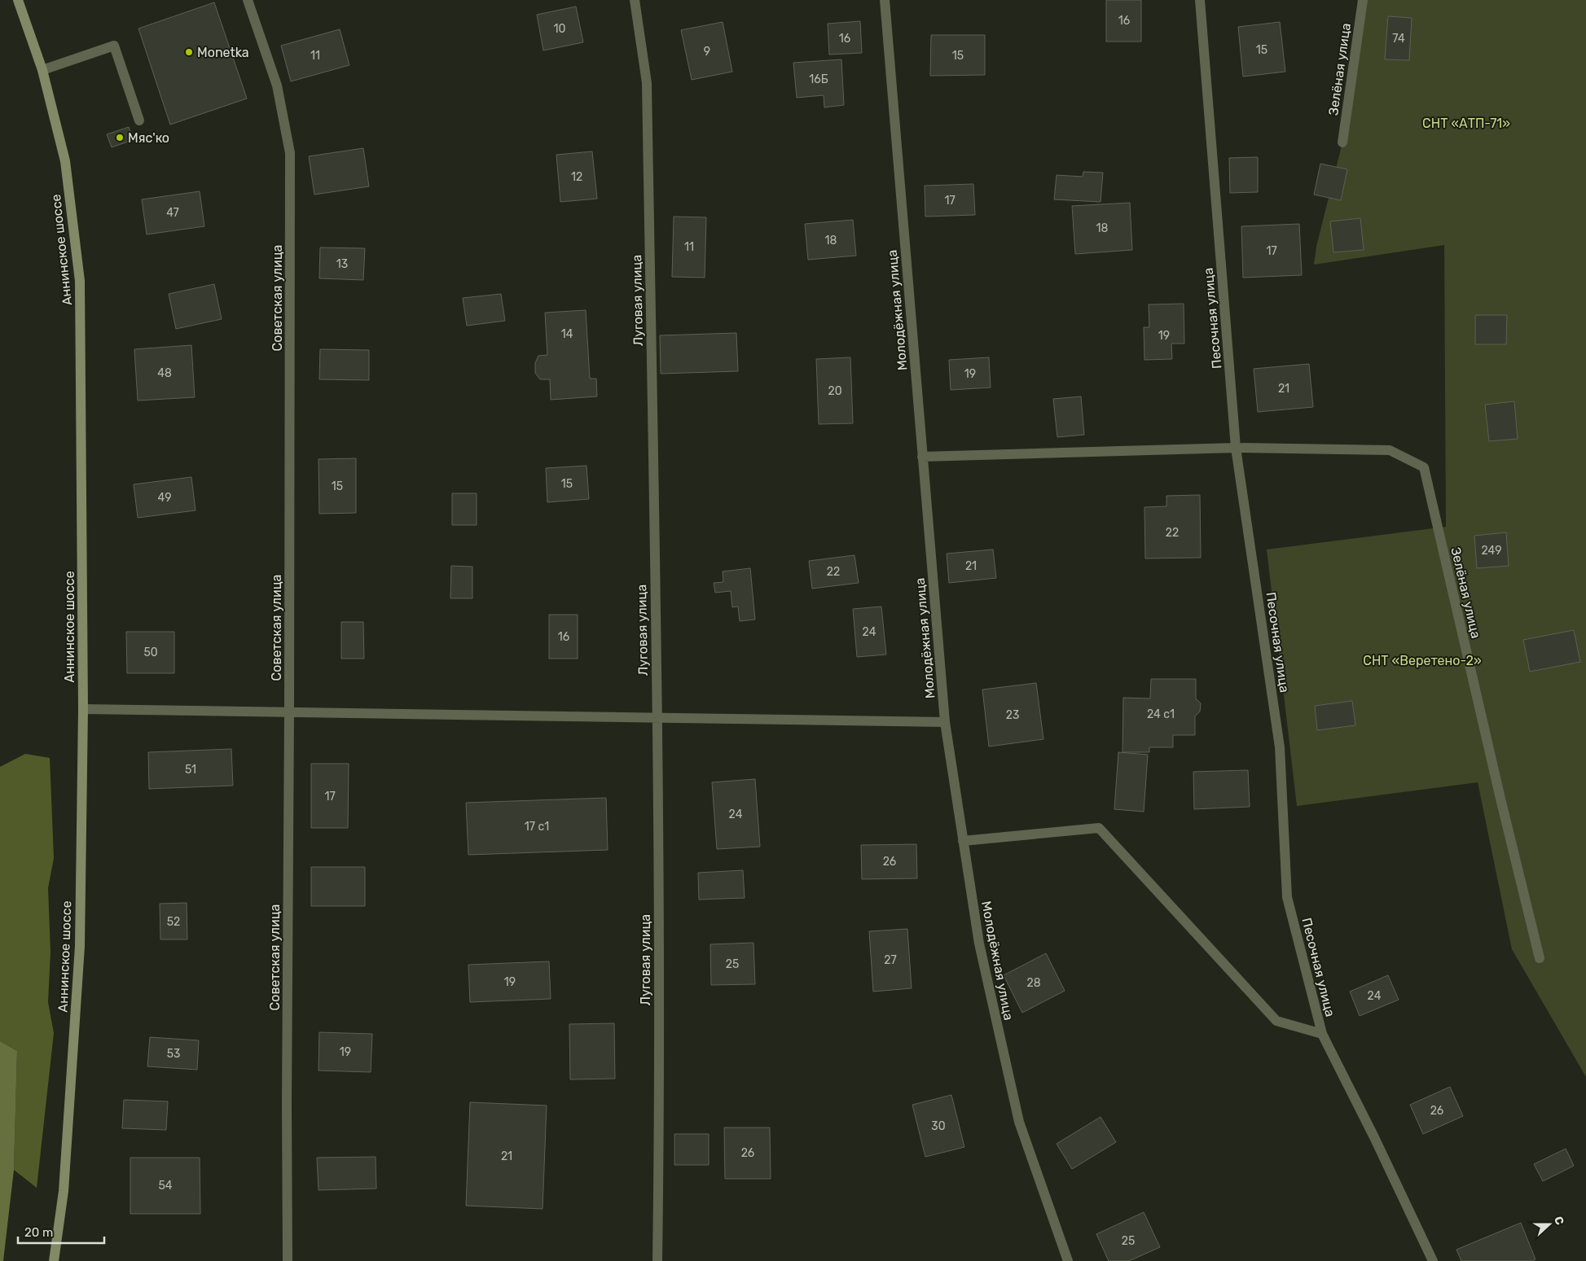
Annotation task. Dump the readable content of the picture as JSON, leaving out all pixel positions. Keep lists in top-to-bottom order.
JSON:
{
  "streets": {
    "main road": ["Аннинское шоссе"],
    "street": [
      "Зелёная улица",
      "Советская улица",
      "Луговая улица",
      "Молодёжная улица",
      "Песочная улица"
    ]
  },
  "crossings": [
    ["Зелёная улица", "Молодёжная улица"],
    ["Зелёная улица", "Песочная улица"]
  ],
  "parks": ["СНТ «АТП-71»", "СНТ «Веретено-2»"],
  "places": ["Monetka", "Мяс'ко"],
  "house_numbers": [
    "16",
    "10",
    "16",
    "74",
    "15",
    "9",
    "11",
    "15",
    "16Б",
    "12",
    "17",
    "47",
    "18",
    "18",
    "11",
    "17",
    "13",
    "14",
    "19",
    "48",
    "19",
    "21",
    "20",
    "15",
    "15",
    "49",
    "22",
    "249",
    "21",
    "22",
    "24",
    "16",
    "50",
    "24 с1",
    "23",
    "51",
    "17",
    "24",
    "17 с1",
    "26",
    "52",
    "27",
    "25",
    "19",
    "28",
    "24",
    "19",
    "53",
    "26",
    "30",
    "26",
    "21",
    "54",
    "25"
  ],
  "scale_bar": "20 m",
  "north": "right"
}
